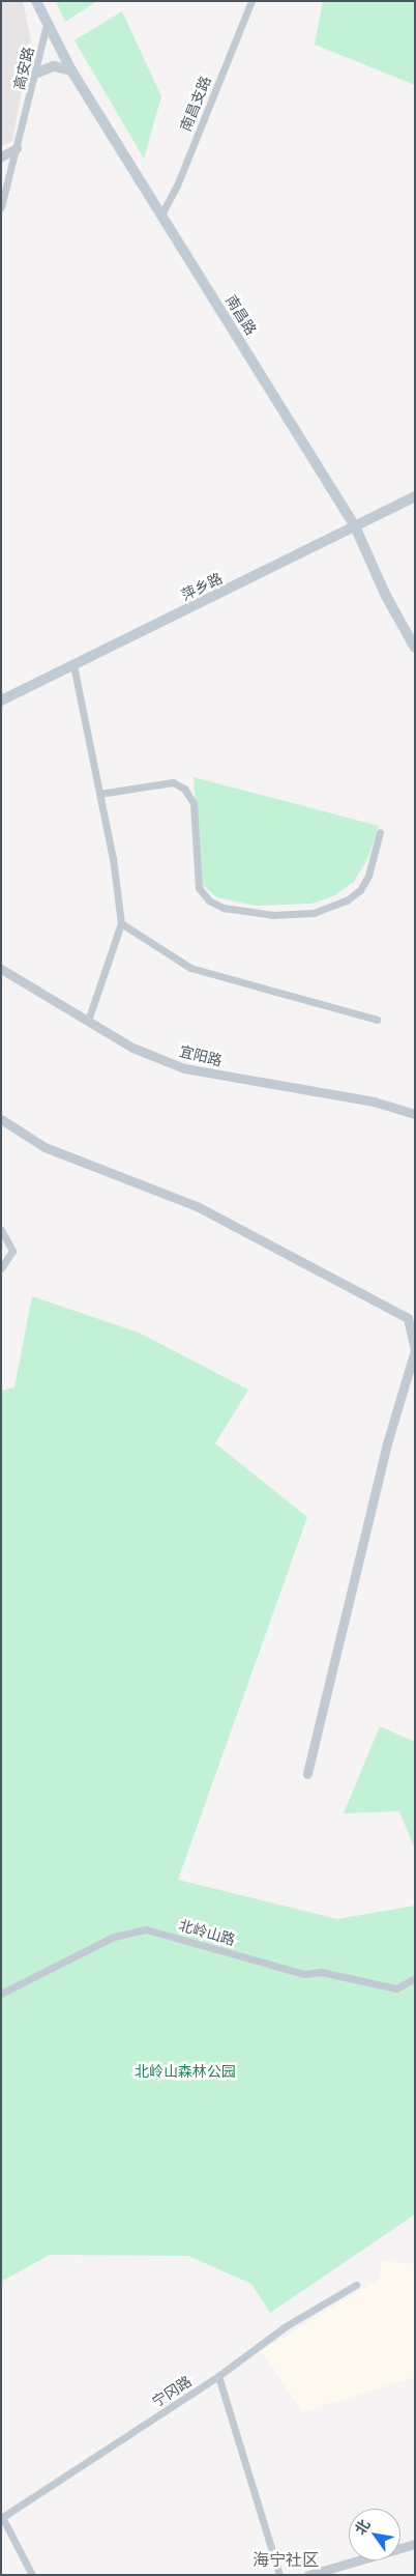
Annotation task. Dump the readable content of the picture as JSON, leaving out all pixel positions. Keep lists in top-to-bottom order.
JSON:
{
  "streets": {
    "main road": ["南昌路", "萍乡路"],
    "street": [
      "高安路",
      "南昌支路",
      "宜阳路",
      "北岭山路",
      "宁冈路"
    ]
  },
  "crossings": [
    ["高安路", "南昌路"],
    ["南昌支路", "南昌路"],
    ["南昌路", "萍乡路"]
  ],
  "districts": ["海宁社区"],
  "parks": ["北岭山森林公园"],
  "north": "top left"
}
